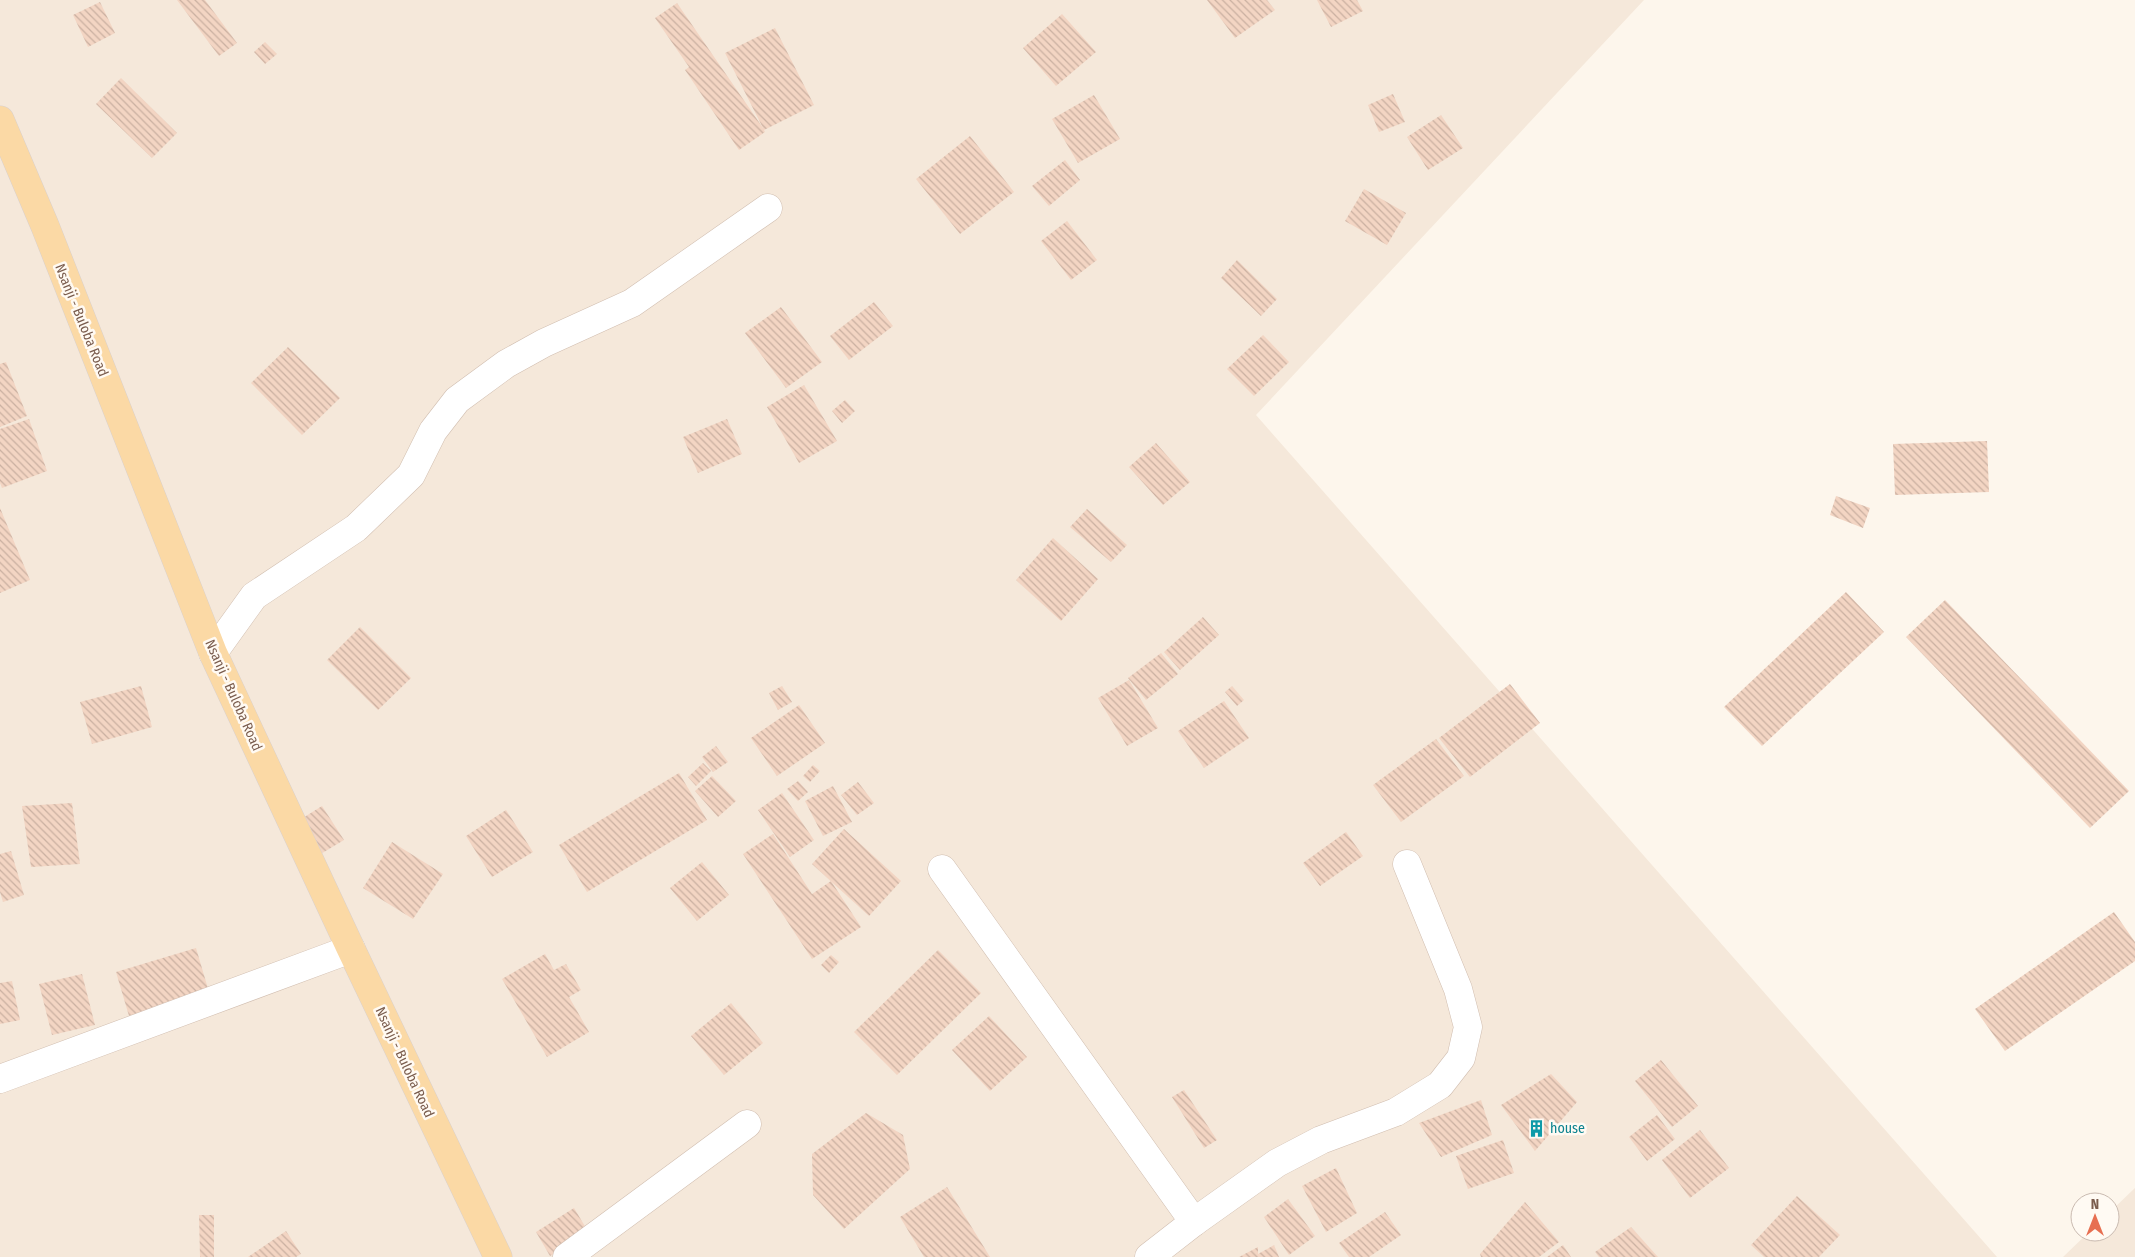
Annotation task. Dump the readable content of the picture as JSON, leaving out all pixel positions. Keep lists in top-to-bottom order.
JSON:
{
  "streets": {
    "main road": ["Nsanji - Buloba Road"]
  },
  "places": {
    "building": ["house"]
  },
  "north": "top"
}
